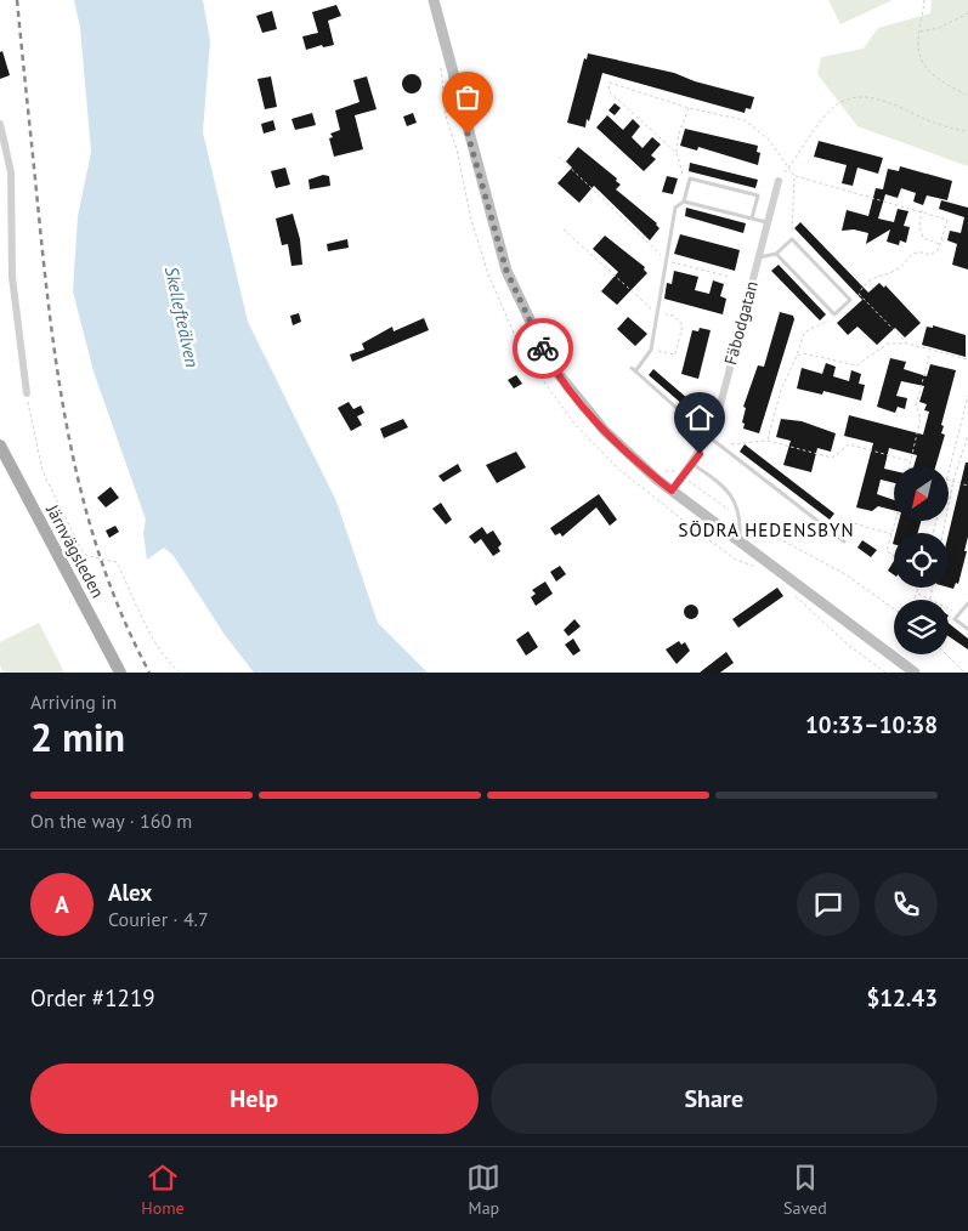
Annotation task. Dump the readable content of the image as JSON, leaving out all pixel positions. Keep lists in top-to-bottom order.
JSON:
{
  "streets": {
    "main road": ["Järnvägsleden"],
    "street": ["Fäbodgatan"]
  },
  "districts": ["SÖDRA HEDENSBYN"],
  "water": ["Skellefteälven"],
  "north": "bottom left",
  "page": {
    "heading": ["2 min", "Arriving in", "10:33–10:38"],
    "panel": [
      "Alex",
      "Courier · 4.7",
      "Order #1219",
      "$12.43"
    ],
    "bar": "On the way · 160 m",
    "round": "A",
    "buttons": ["Help", "Share"],
    "tabs": ["Home", "Map", "Saved"]
  }
}
